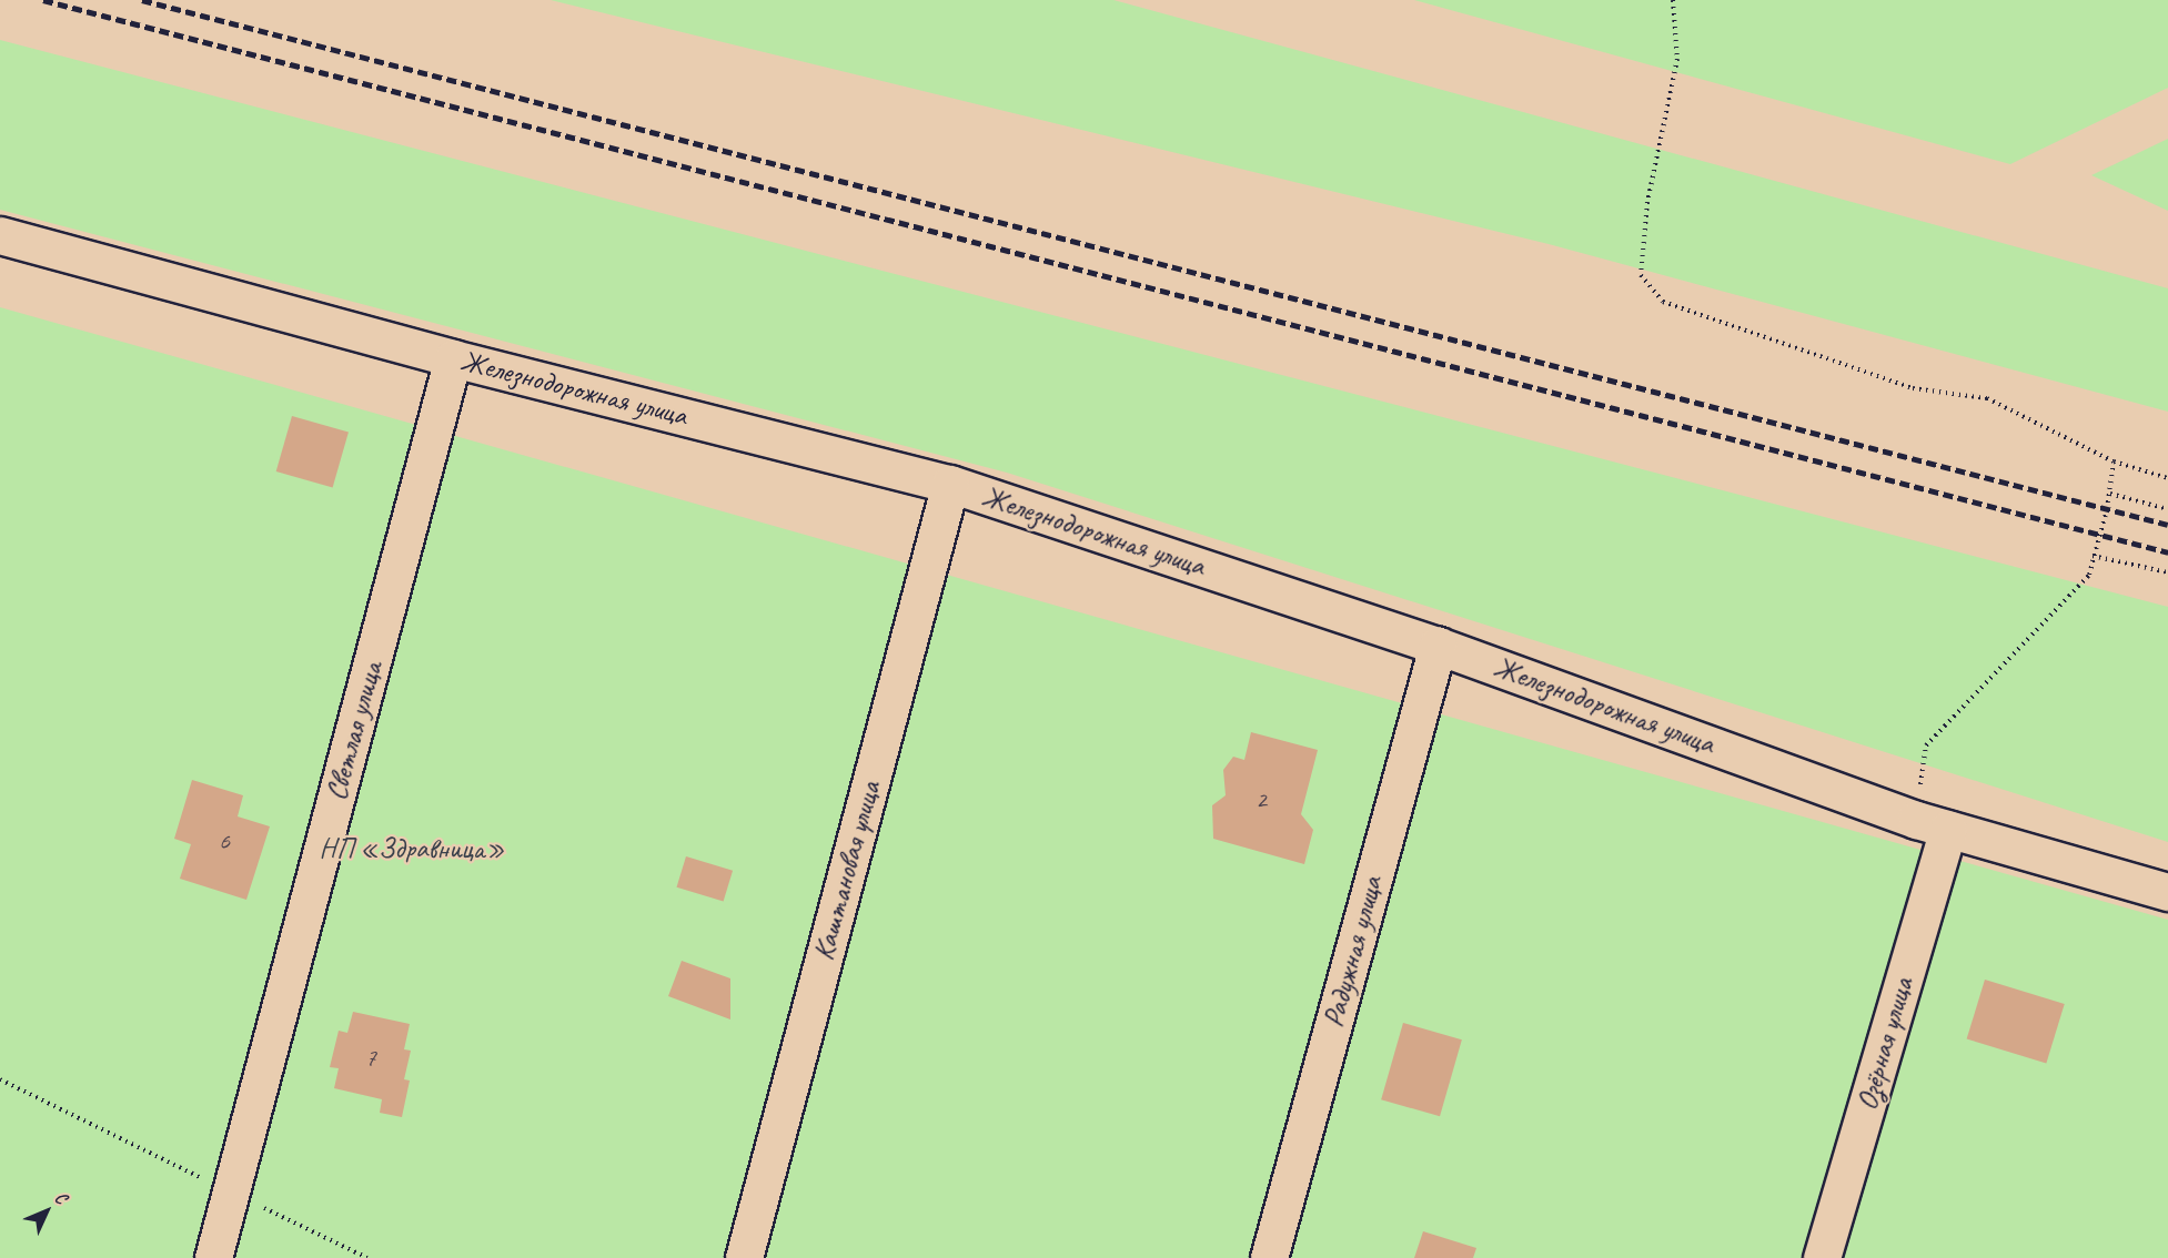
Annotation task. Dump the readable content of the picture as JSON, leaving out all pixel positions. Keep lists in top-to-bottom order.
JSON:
{
  "streets": {
    "street": [
      "Железнодорожная улица",
      "Светлая улица",
      "Каштановая улица",
      "Радужная улица",
      "Озёрная улица"
    ]
  },
  "crossings": [
    ["Железнодорожная улица", "Светлая улица"],
    ["Железнодорожная улица", "Каштановая улица"],
    ["Железнодорожная улица", "Радужная улица"],
    ["Железнодорожная улица", "Озёрная улица"]
  ],
  "parks": ["НП «Здравница»"],
  "house_numbers": ["2", "6", "7"],
  "north": "top right"
}
